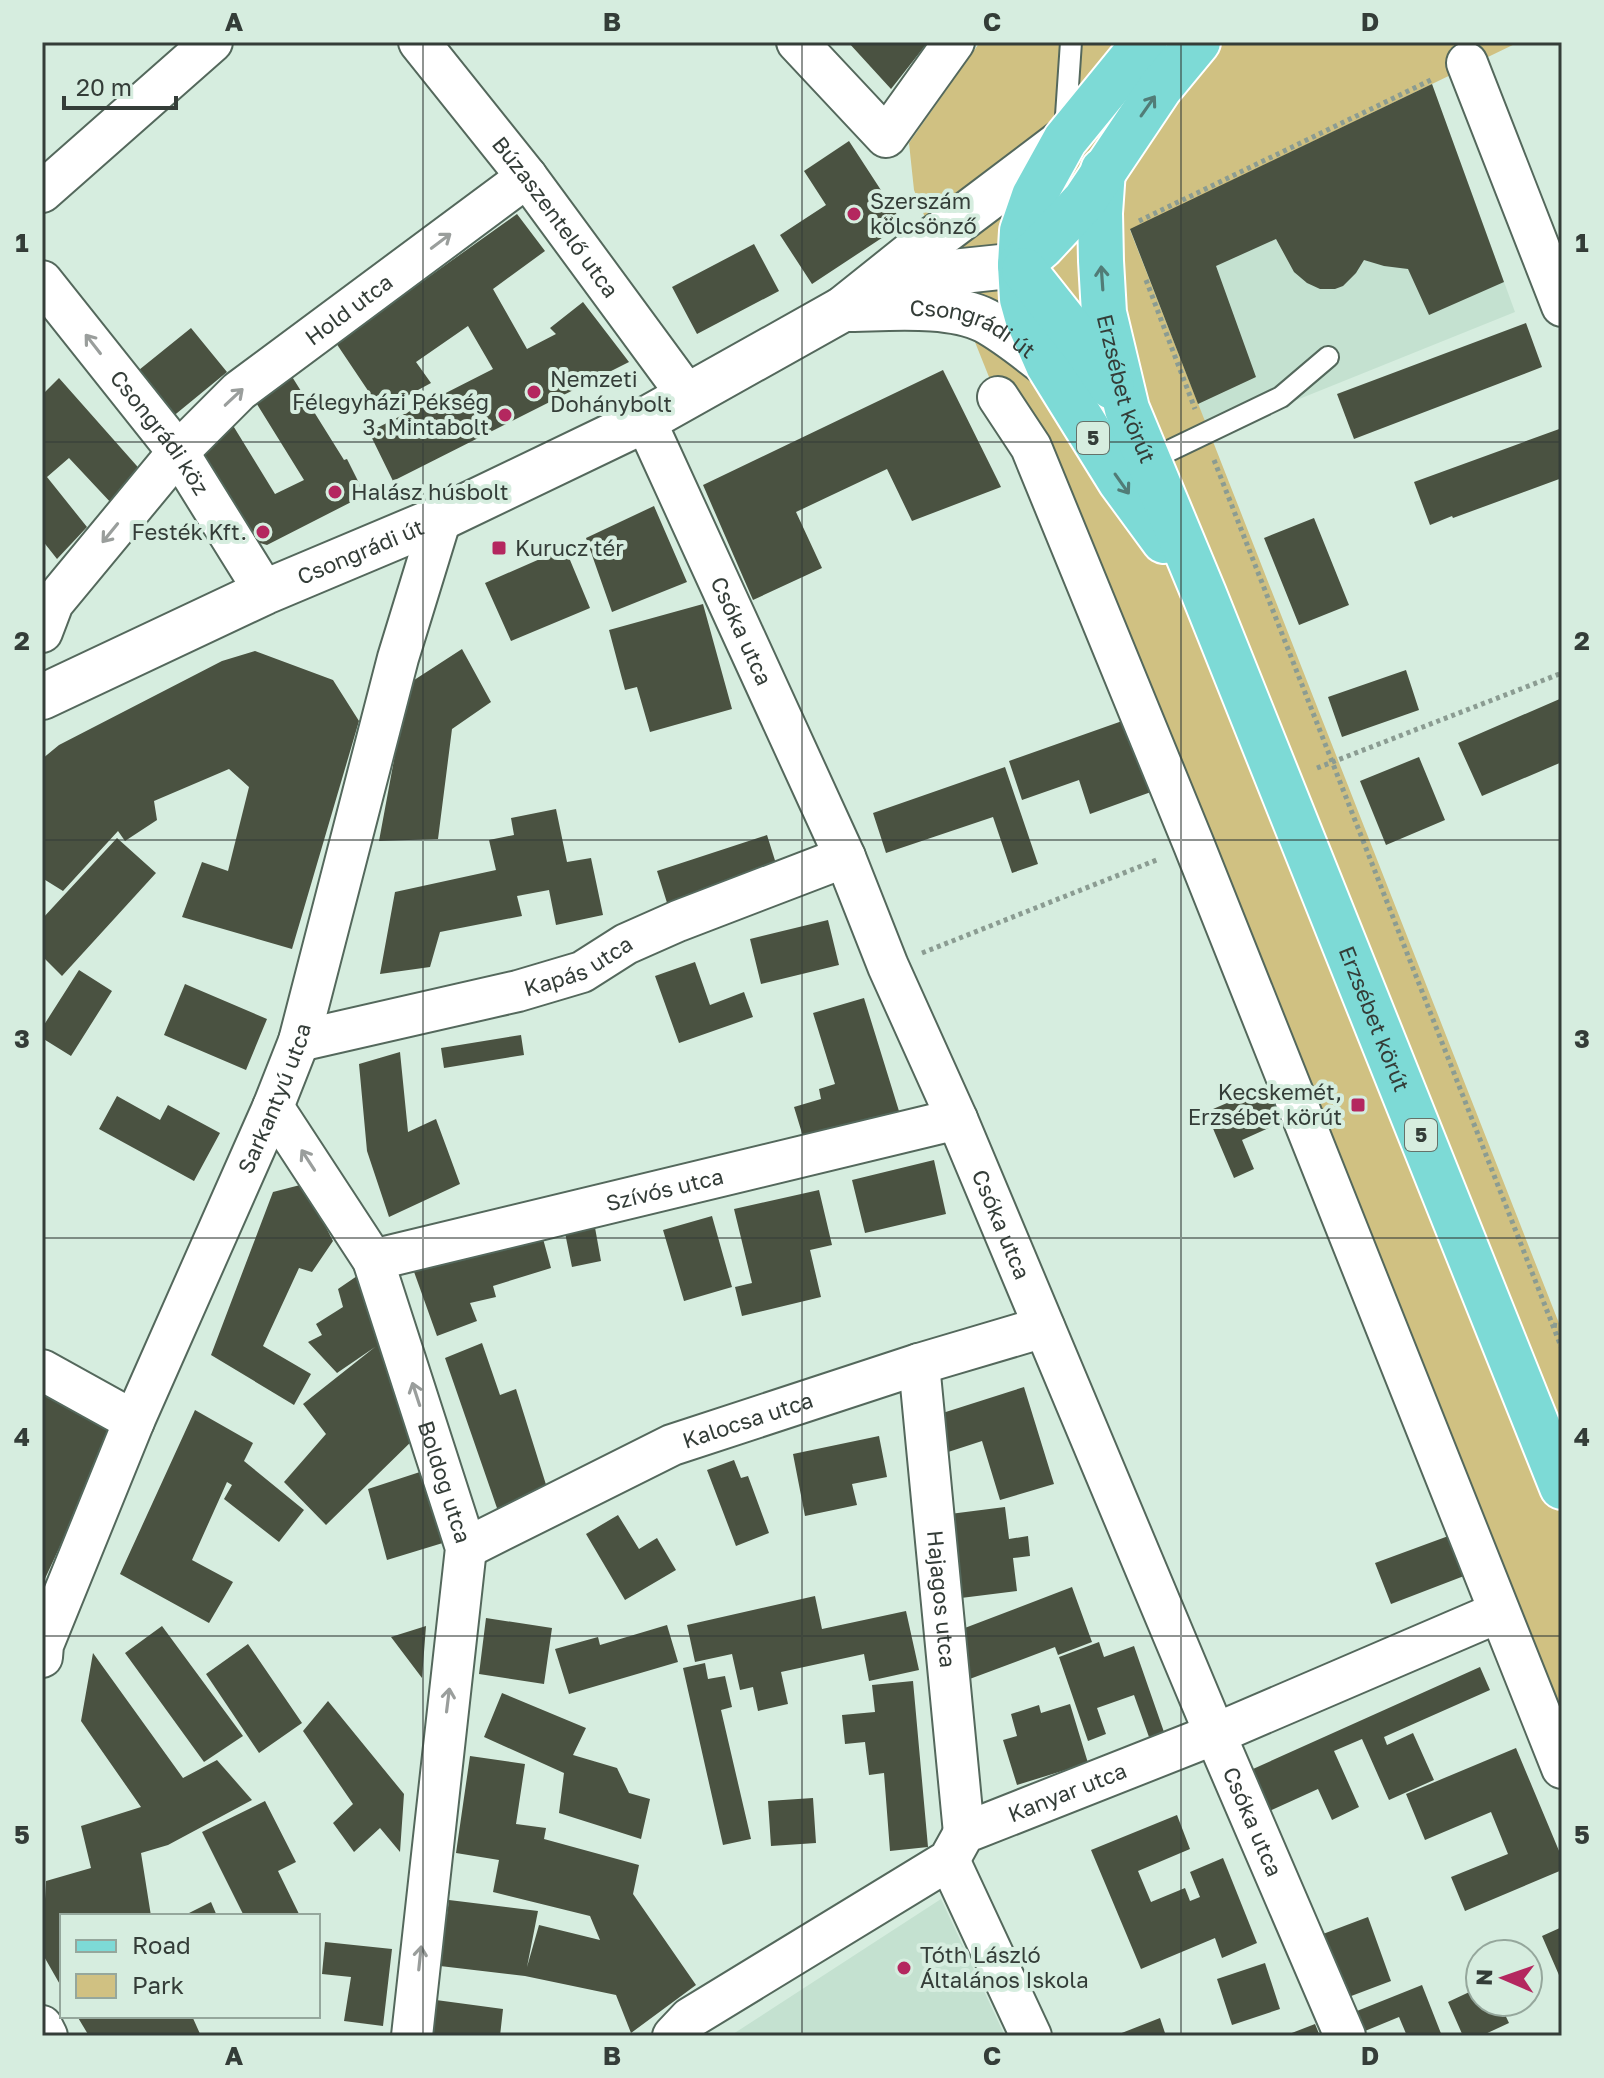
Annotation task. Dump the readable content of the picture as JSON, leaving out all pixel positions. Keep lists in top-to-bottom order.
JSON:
{
  "streets": {
    "main road": ["Erzsébet körút", "5"],
    "street": [
      "Búzaszentelő utca",
      "Hold utca",
      "Csongrádi út",
      "Csongrádi köz",
      "Csóka utca",
      "Kapás utca",
      "Sarkantyú utca",
      "Szívós utca",
      "Kalocsa utca",
      "Boldog utca",
      "Hajagos utca",
      "Kanyar utca"
    ]
  },
  "crossings": [
    ["Búzaszentelő utca", "Hold utca"],
    ["Búzaszentelő utca", "Csongrádi út"],
    ["Hold utca", "Csongrádi köz"],
    ["Csongrádi út", "Erzsébet körút"],
    ["Csongrádi út", "Csongrádi köz"],
    ["Csongrádi út", "5"],
    ["Csongrádi út", "Csóka utca"],
    ["Csongrádi út", "Sarkantyú utca"],
    ["Erzsébet körút", "5"],
    ["Csóka utca", "Kapás utca"],
    ["Csóka utca", "Szívós utca"],
    ["Csóka utca", "Kalocsa utca"],
    ["Csóka utca", "Kanyar utca"],
    ["Kapás utca", "Sarkantyú utca"],
    ["Sarkantyú utca", "Boldog utca"],
    ["Szívós utca", "Boldog utca"],
    ["Kalocsa utca", "Boldog utca"],
    ["Kalocsa utca", "Hajagos utca"],
    ["Hajagos utca", "Kanyar utca"]
  ],
  "one_way": ["Csongrádi köz", "Boldog utca"],
  "places": {
    "other": [
      "Szerszám kölcsönző",
      "Nemzeti Dohánybolt",
      "Félegyházi Pékség 3. Mintabolt",
      "Halász húsbolt",
      "Festék Kft.",
      "Tóth László Általános Iskola"
    ],
    "transit": ["Kurucz tér", "Kecskemét, Erzsébet körút"]
  },
  "legend": ["Road", "Park"],
  "scale_bar": "20 m",
  "north": "left",
  "grid": {
    "columns": [
      "A",
      "B",
      "C",
      "D"
    ],
    "rows": [
      "1",
      "2",
      "3",
      "4",
      "5"
    ]
  }
}
